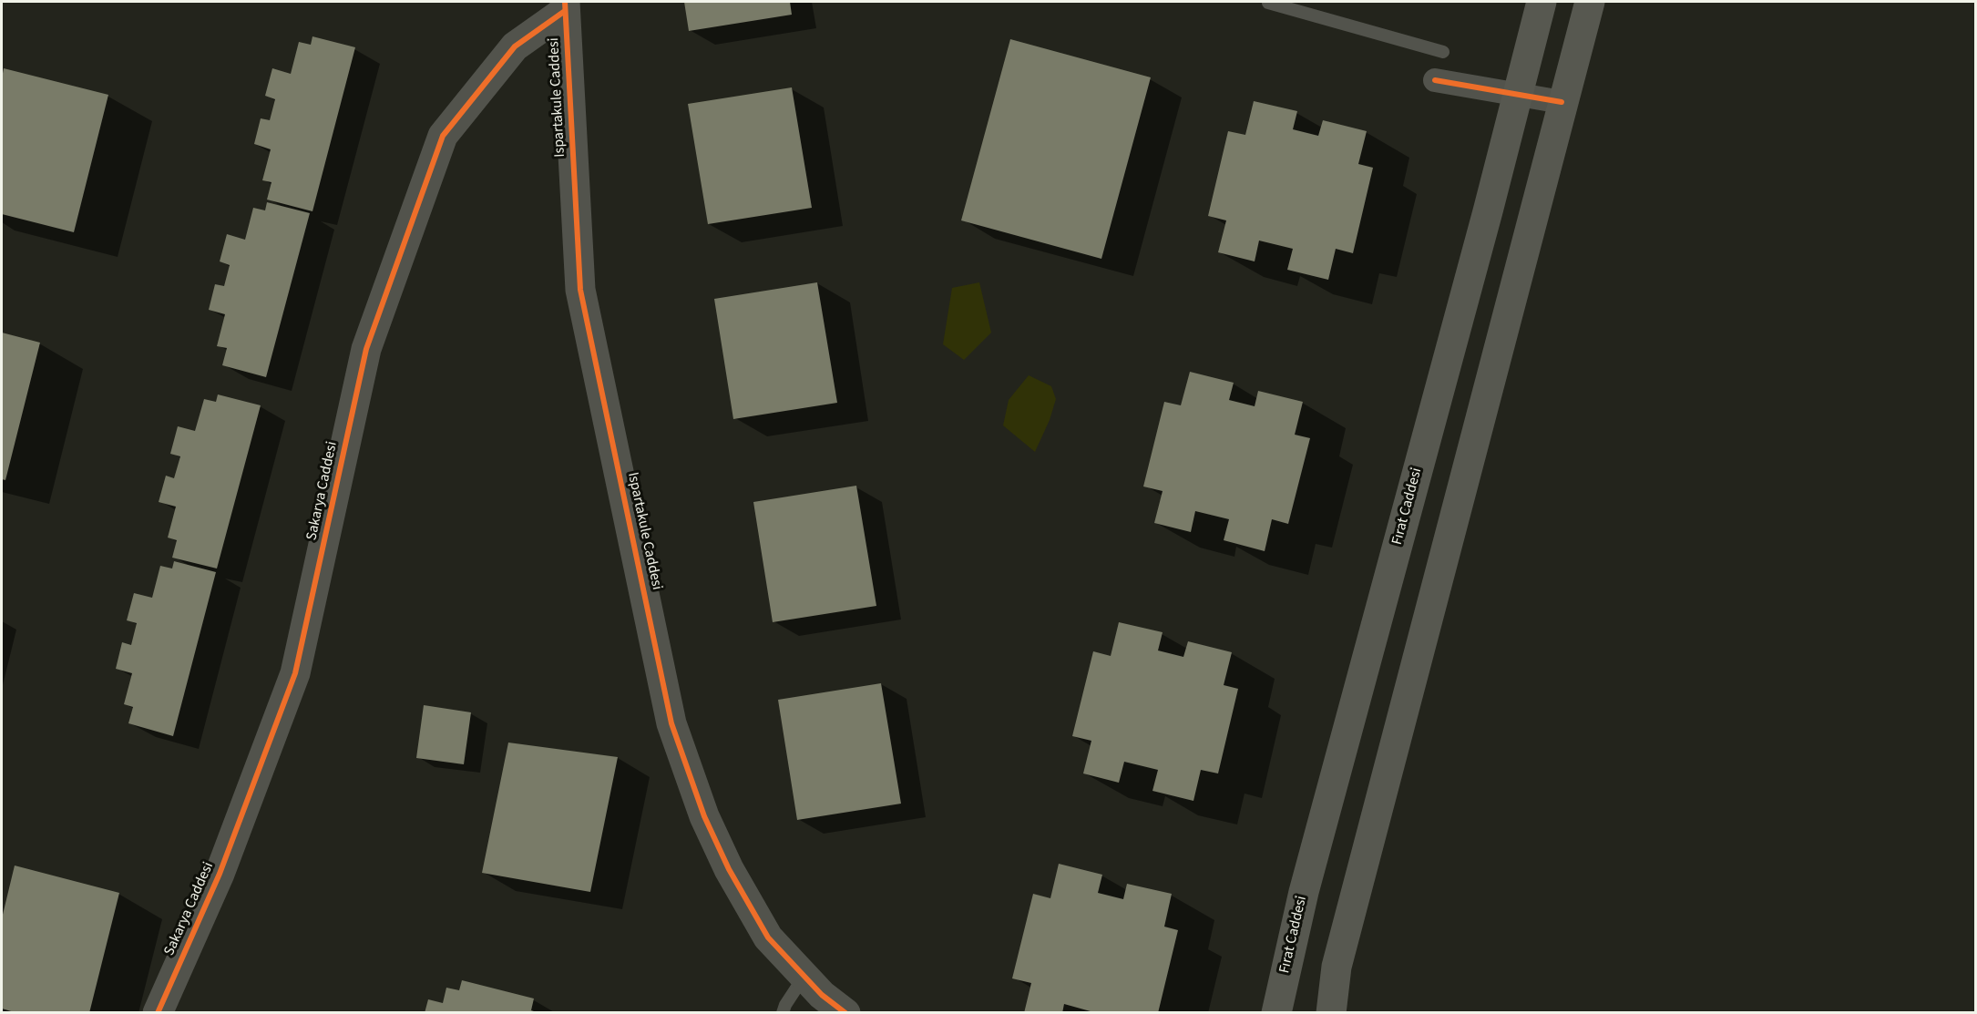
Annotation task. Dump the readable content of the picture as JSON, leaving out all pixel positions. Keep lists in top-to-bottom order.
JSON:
{
  "streets": {
    "main road": ["Fırat Caddesi"],
    "street": ["Ispartakule Caddesi", "Sakarya Caddesi"]
  },
  "crossings": [
    ["Ispartakule Caddesi", "Sakarya Caddesi"]
  ]
}
